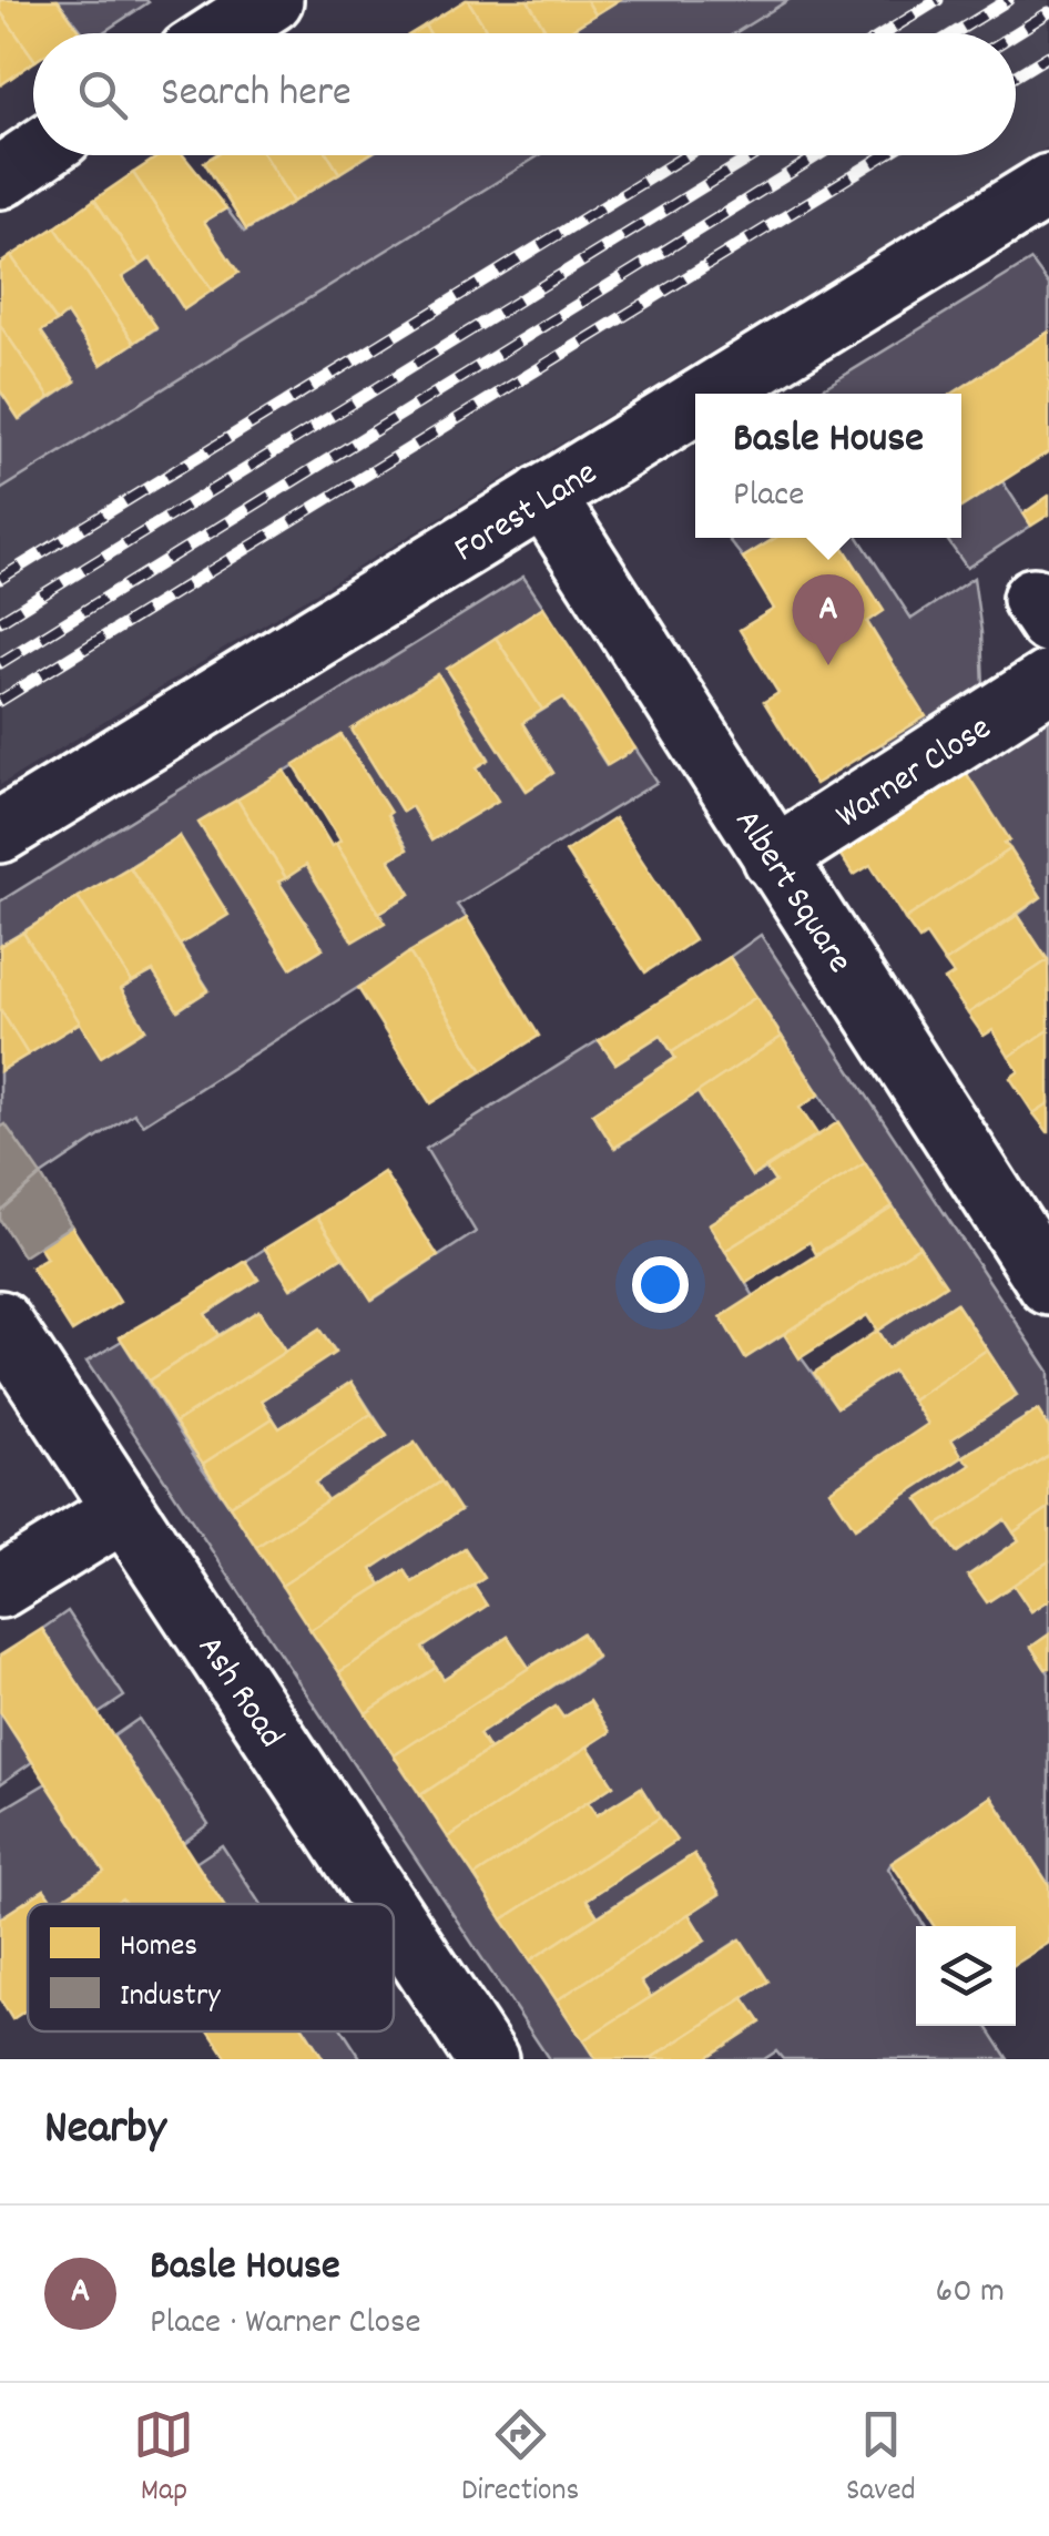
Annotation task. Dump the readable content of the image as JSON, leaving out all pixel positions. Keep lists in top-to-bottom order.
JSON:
{
  "streets": {
    "street": [
      "Forest Lane",
      "Warner Close",
      "Albert Square",
      "Ash Road"
    ]
  },
  "crossings": [
    ["Forest Lane", "Albert Square"],
    ["Warner Close", "Albert Square"]
  ],
  "legend": ["Homes", "Industry"],
  "page": {
    "search": "Search here",
    "popup": ["Basle House", "Place"],
    "pins": "A",
    "heading": "Nearby",
    "list": [
      {
        "mark": "A",
        "name": "Basle House",
        "note": "Place · Warner Close",
        "value": "60 m"
      }
    ],
    "nav": ["Map", "Directions", "Saved"]
  }
}
